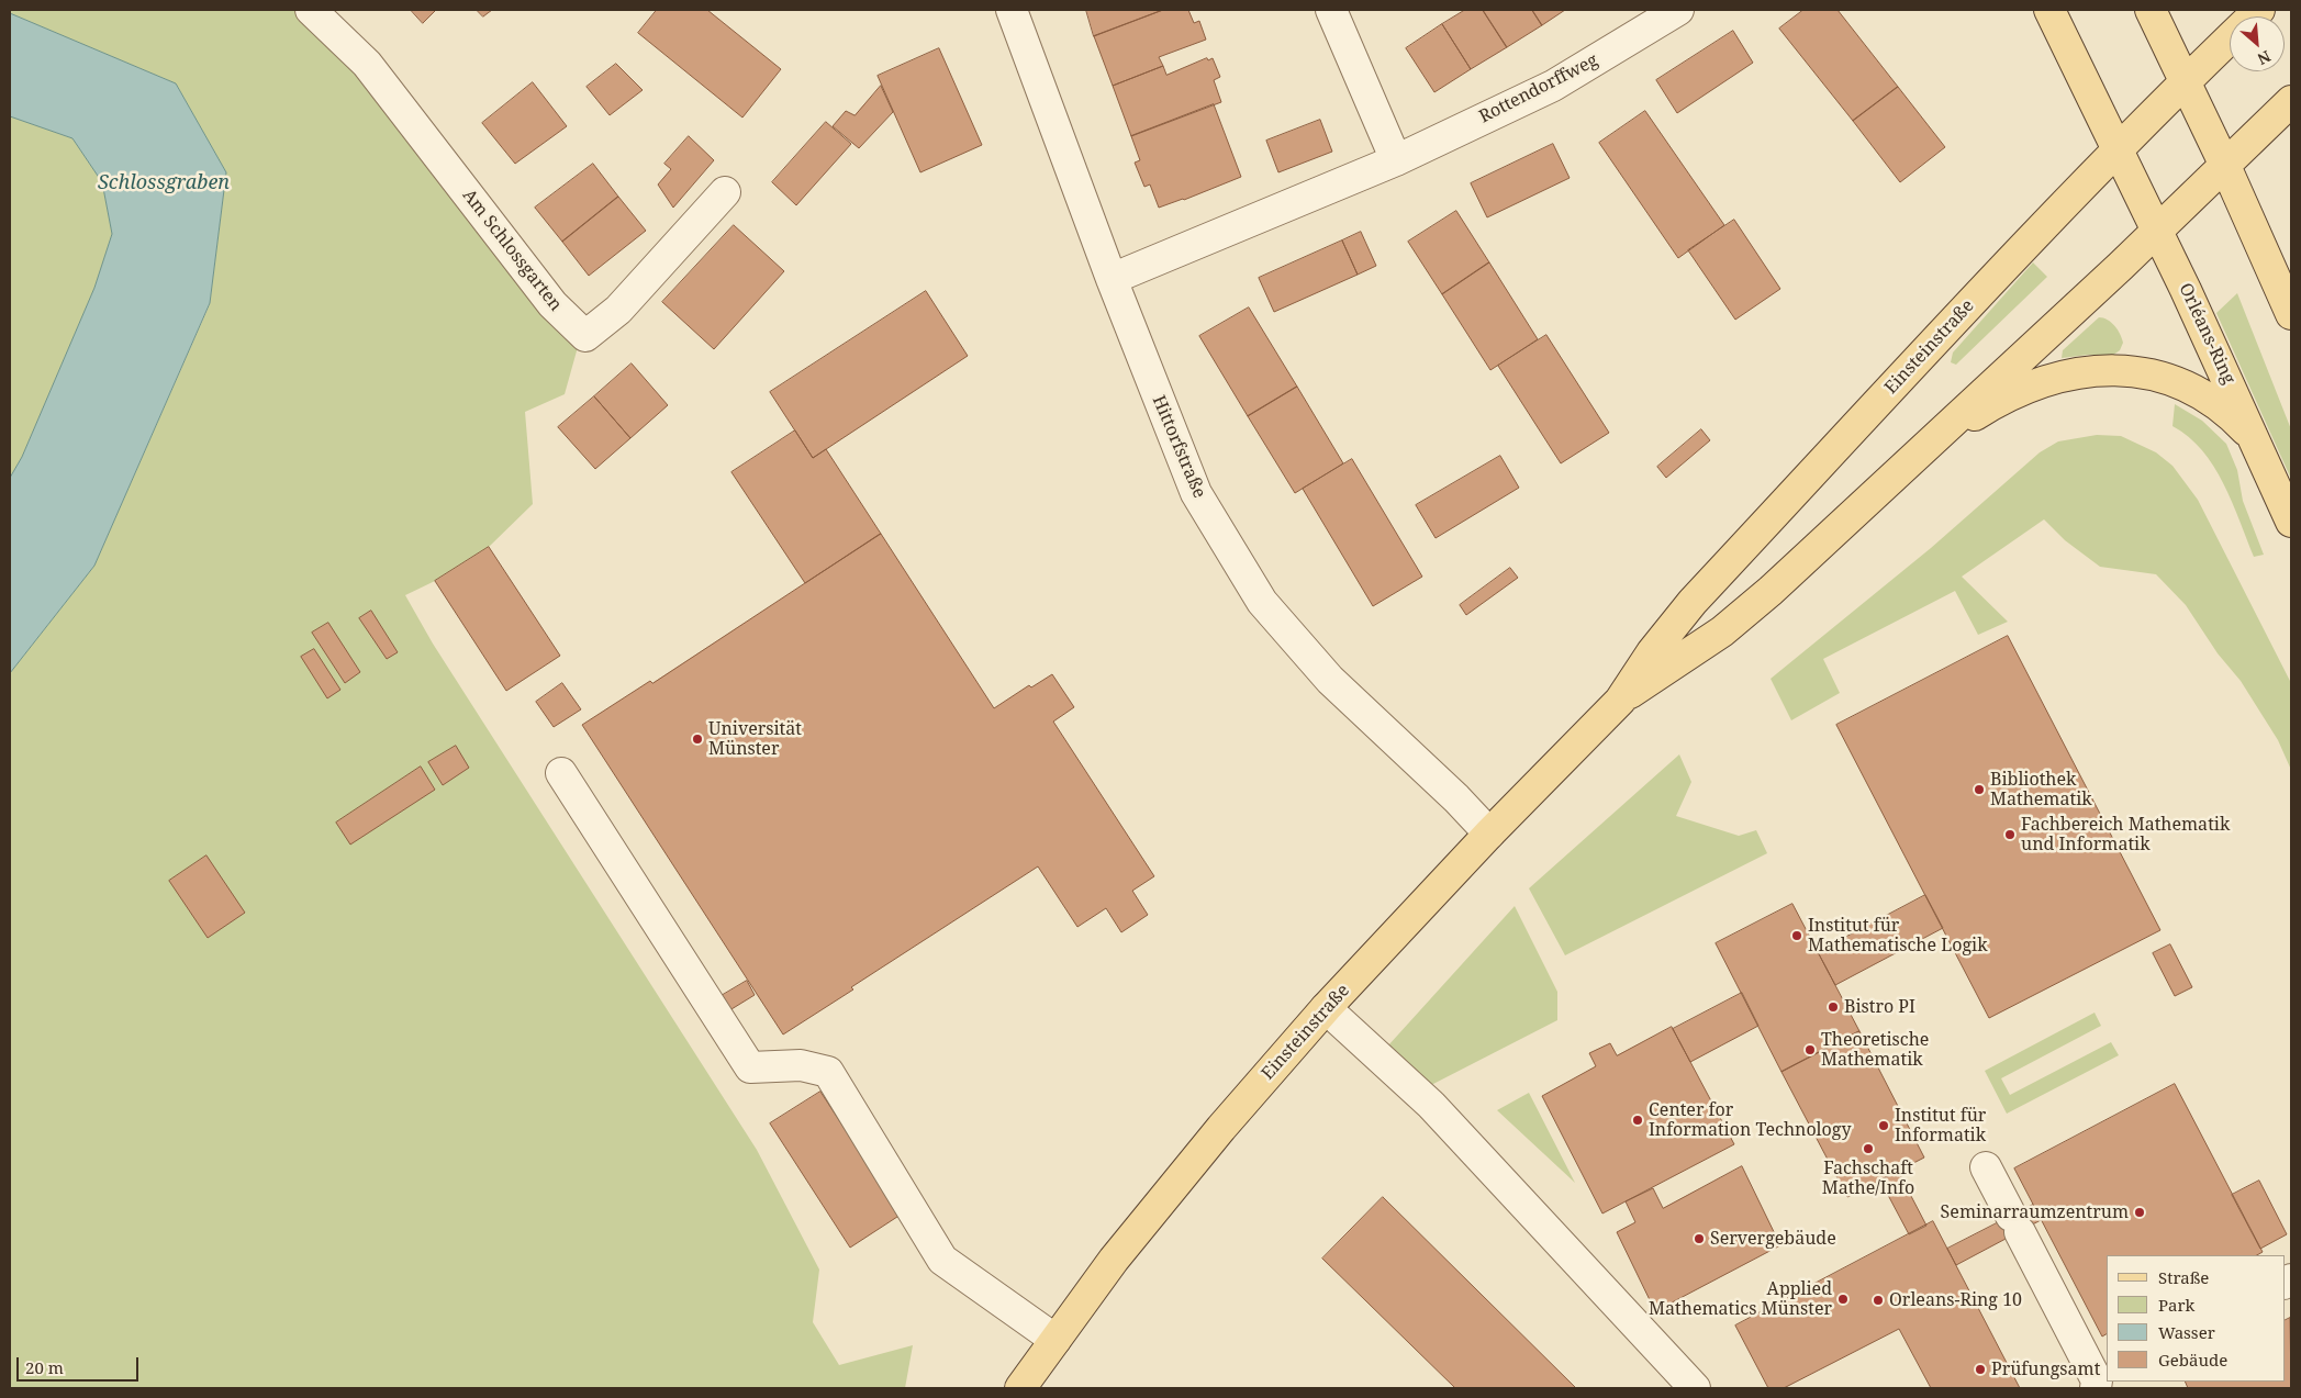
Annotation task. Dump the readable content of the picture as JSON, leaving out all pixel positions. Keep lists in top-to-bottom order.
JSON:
{
  "streets": {
    "main road": ["Orléans-Ring", "Einsteinstraße"],
    "street": ["Rottendorffweg", "Am Schlossgarten", "Hittorfstraße"]
  },
  "crossings": [
    ["Rottendorffweg", "Hittorfstraße"],
    ["Orléans-Ring", "Einsteinstraße"],
    ["Einsteinstraße", "Hittorfstraße"]
  ],
  "water": ["Schlossgraben"],
  "places": [
    "Universität Münster",
    "Bibliothek Mathematik",
    "Fachbereich Mathematik und Informatik",
    "Institut für Mathematische Logik",
    "Bistro PI",
    "Theoretische Mathematik",
    "Center for Information Technology",
    "Institut für Informatik",
    "Fachschaft Mathe/Info",
    "Seminarraumzentrum",
    "Servergebäude",
    "Applied Mathematics Münster",
    "Orleans-Ring 10",
    "Prüfungsamt"
  ],
  "legend": [
    "Straße",
    "Park",
    "Wasser",
    "Gebäude"
  ],
  "scale_bar": "20 m",
  "north": "bottom right"
}
